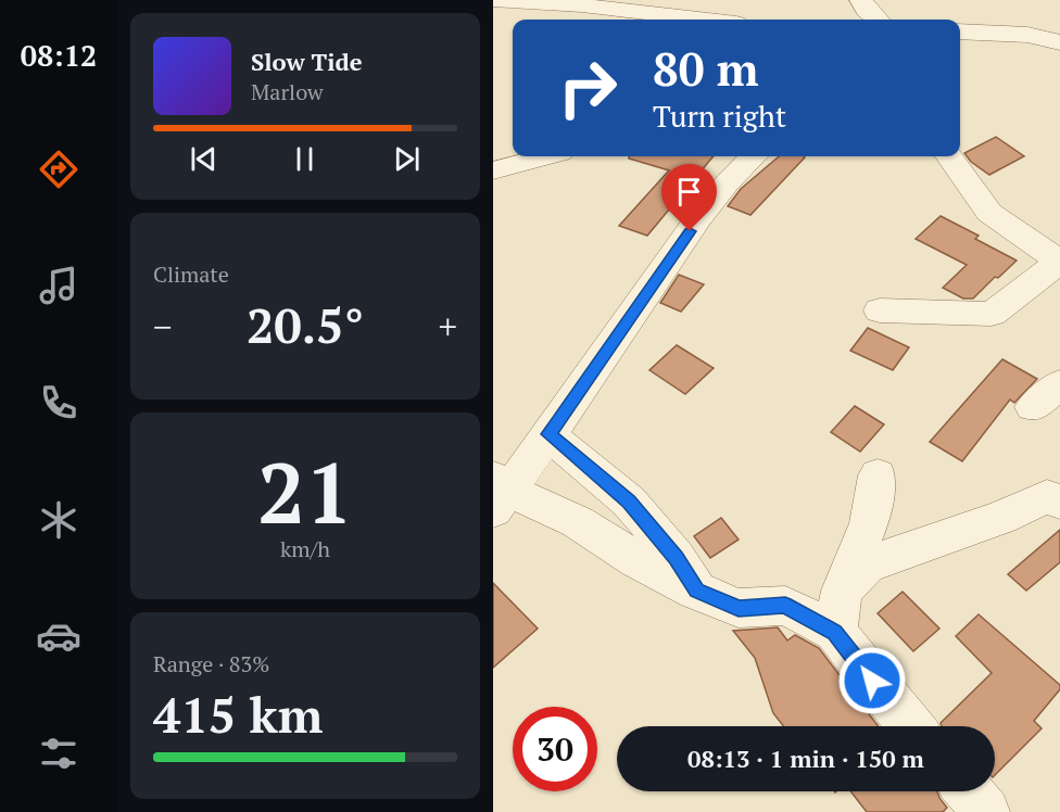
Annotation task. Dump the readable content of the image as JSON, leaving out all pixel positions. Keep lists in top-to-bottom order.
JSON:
{
  "page": {
    "tabs": "08:12",
    "turn": ["80 m", "Turn right"],
    "song": ["Slow Tide", "Marlow"],
    "tile": [
      "Climate",
      ["21", "km/h"],
      ["Range · 83%", "415 km"]
    ],
    "heat": ["−", "20.5°", "+"],
    "limit": "30",
    "trip": "08:13 · 1 min · 150 m"
  }
}
